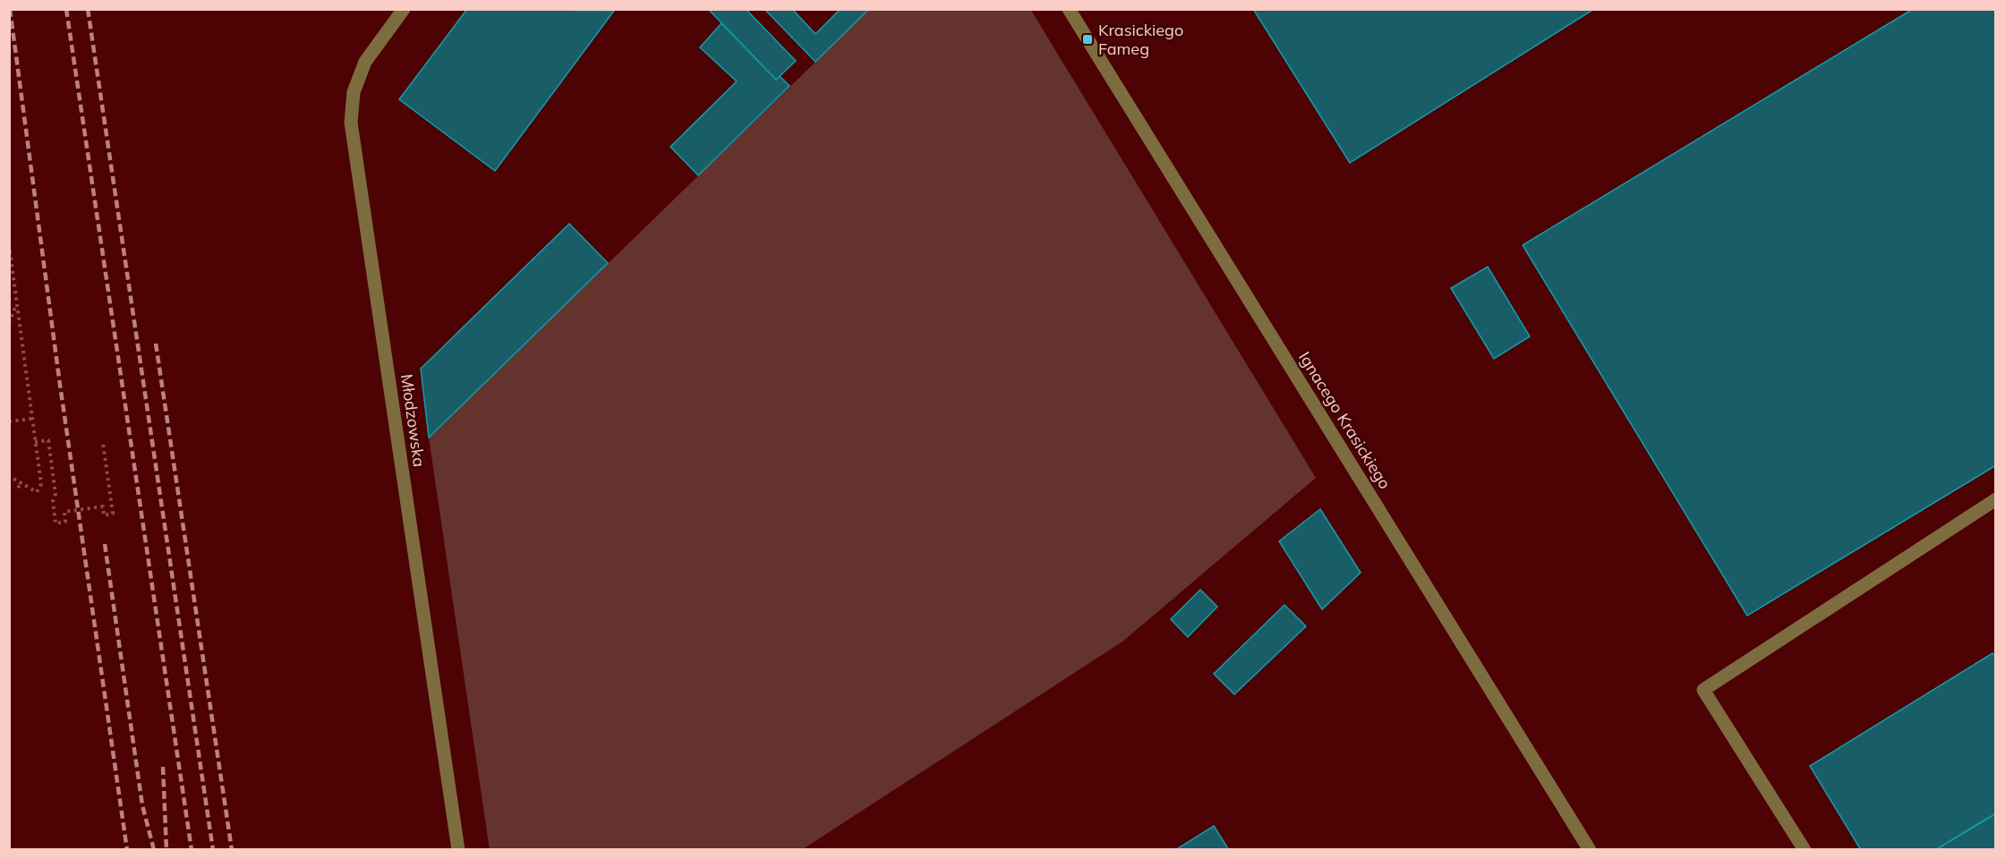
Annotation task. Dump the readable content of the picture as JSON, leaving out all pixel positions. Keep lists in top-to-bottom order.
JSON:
{
  "streets": {
    "street": ["Młodzowska", "Ignacego Krasickiego"]
  },
  "places": {
    "transit": ["Krasickiego Fameg"]
  }
}
